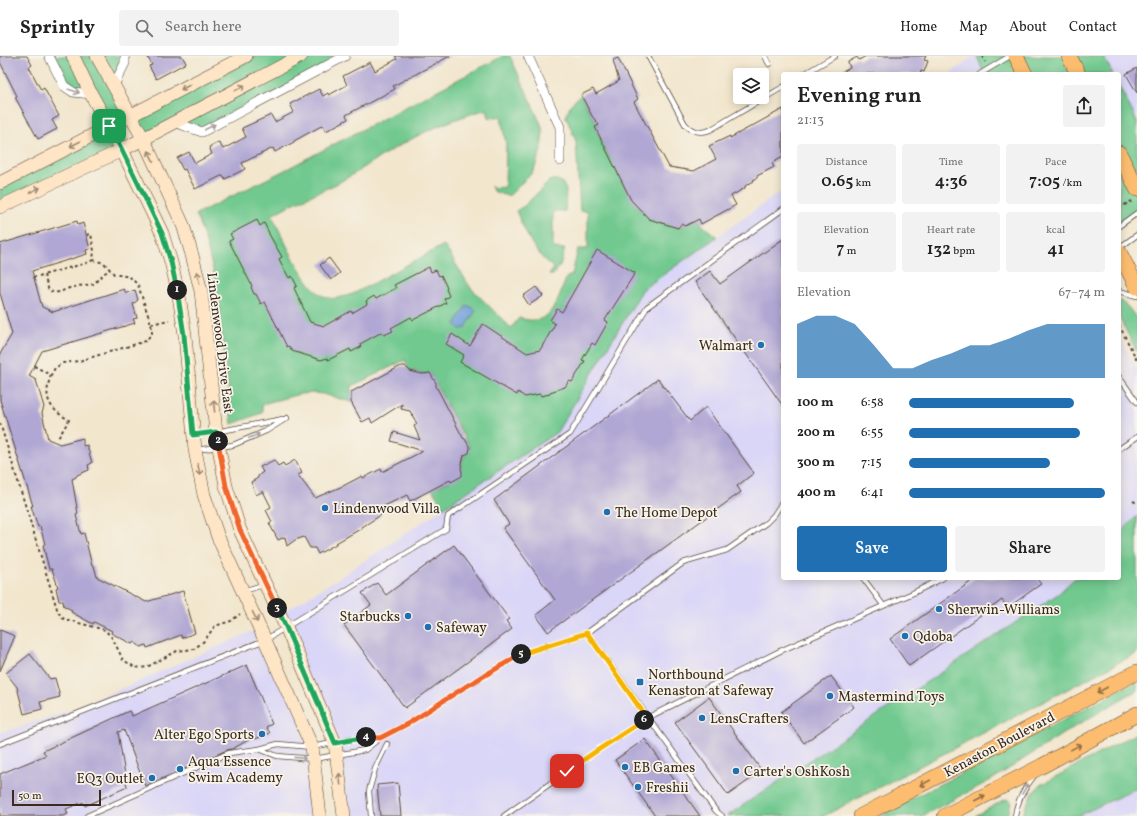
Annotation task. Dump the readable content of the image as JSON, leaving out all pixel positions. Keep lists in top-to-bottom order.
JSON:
{
  "streets": {
    "main road": ["Kenaston Boulevard"],
    "street": ["Lindenwood Drive East"]
  },
  "places": {
    "other": [
      "Walmart",
      "Lindenwood Villa",
      "The Home Depot",
      "Sherwin-Williams",
      "Starbucks",
      "Safeway",
      "Qdoba",
      "Mastermind Toys",
      "LensCrafters",
      "Alter Ego Sports",
      "EB Games",
      "Aqua Essence Swim Academy",
      "Carter's OshKosh",
      "EQ3 Outlet",
      "Freshii"
    ],
    "transit": ["Northbound Kenaston at Safeway"]
  },
  "scale_bar": "50 m",
  "page": {
    "header": "Sprintly",
    "search": "Search here",
    "nav": [
      "Home",
      "Map",
      "About",
      "Contact"
    ],
    "heading": ["Evening run", "21:13"],
    "stats": [
      ["Distance", "0.65 km"],
      ["Time", "4:36"],
      ["Pace", "7:05 /km"],
      ["Elevation", "7 m"],
      ["Heart rate", "132 bpm"],
      ["kcal", "41"]
    ],
    "chart": ["Elevation", "67–74 m"],
    "pins": [
      "1",
      "2",
      "3",
      "5",
      "6",
      "4"
    ],
    "list": [
      {
        "name": "100 m",
        "note": "6:58"
      },
      {
        "name": "200 m",
        "note": "6:55"
      },
      {
        "name": "300 m",
        "note": "7:15"
      },
      {
        "name": "400 m",
        "note": "6:41"
      }
    ],
    "buttons": ["Save", "Share"],
    "scale": "50 m"
  }
}
